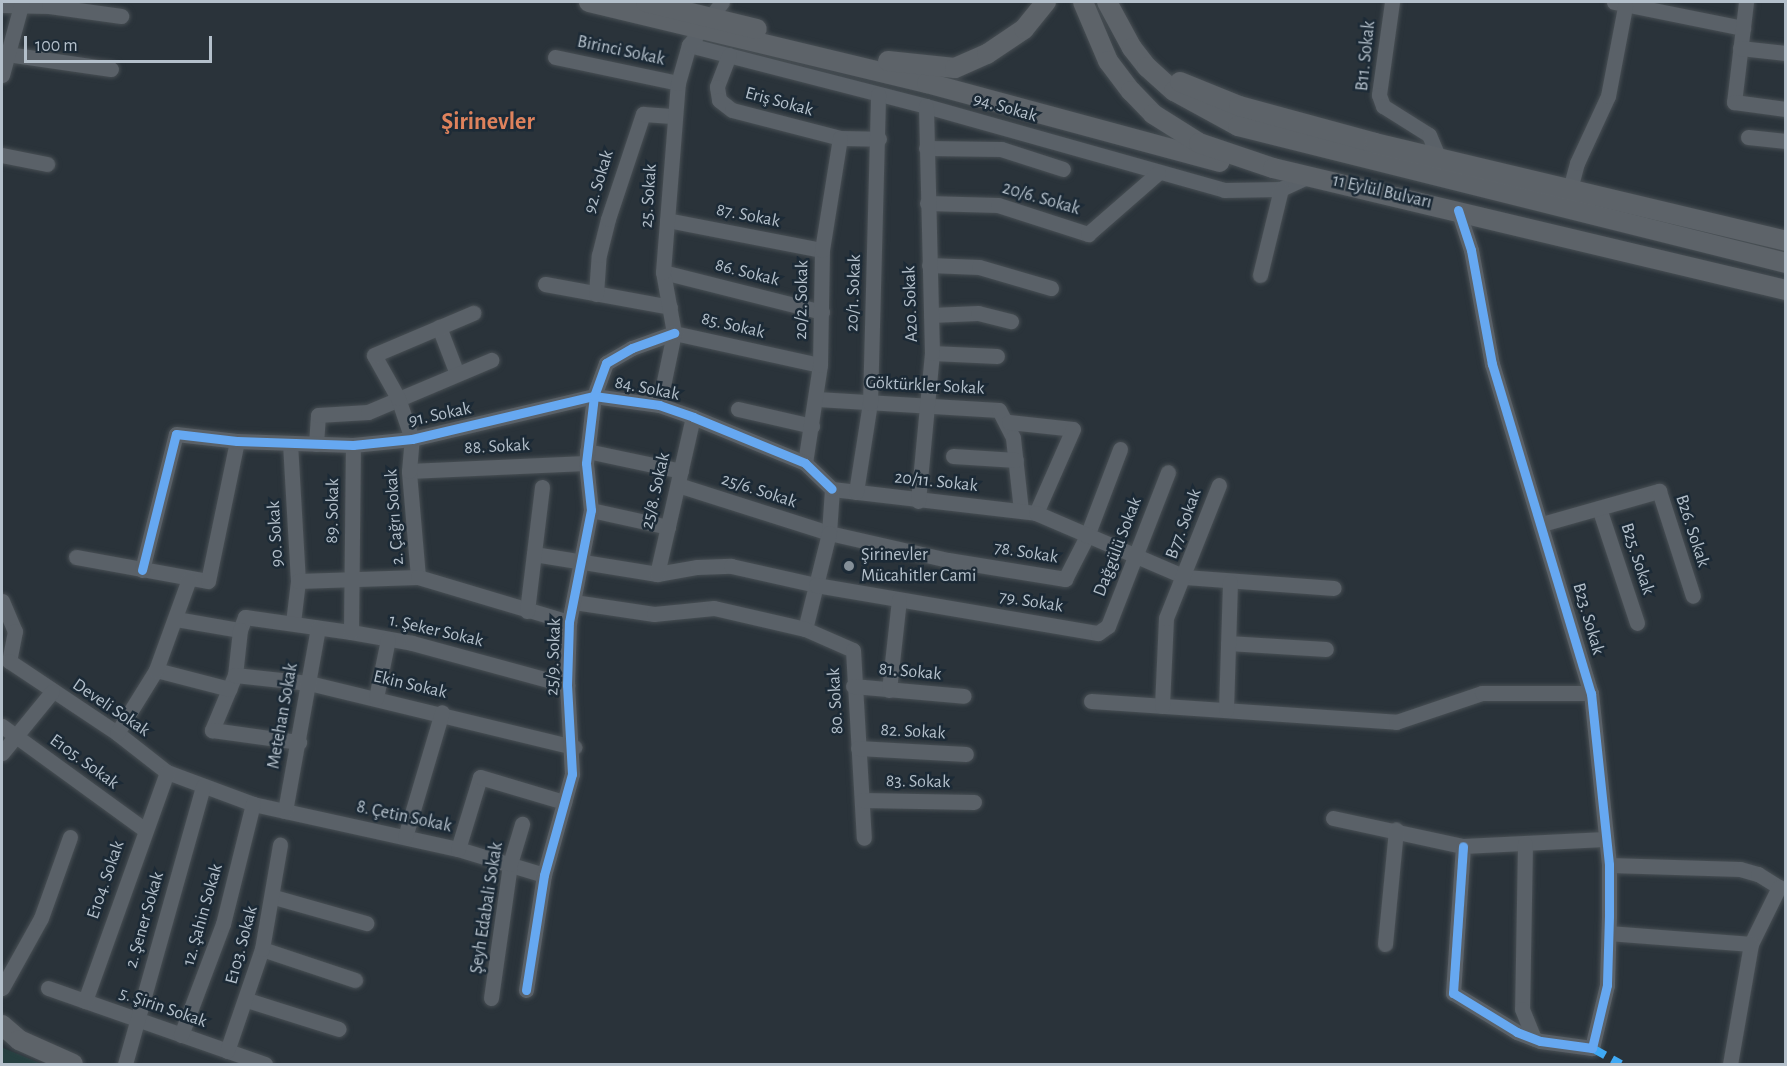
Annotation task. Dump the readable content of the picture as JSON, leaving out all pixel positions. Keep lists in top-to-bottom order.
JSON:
{
  "streets": {
    "main road": ["11 Eylül Bulvarı"],
    "street": [
      "Birinci Sokak",
      "B11. Sokak",
      "Eriş Sokak",
      "94. Sokak",
      "92. Sokak",
      "25. Sokak",
      "20/6. Sokak",
      "87. Sokak",
      "86. Sokak",
      "20/1. Sokak",
      "20/2. Sokak",
      "A20. Sokak",
      "85. Sokak",
      "Göktürkler Sokak",
      "84. Sokak",
      "91. Sokak",
      "88. Sokak",
      "20/11. Sokak",
      "25/8. Sokak",
      "25/6. Sokak",
      "89. Sokak",
      "2. Çağrı Sokak",
      "B77. Sokak",
      "B26. Sokak",
      "90. Sokak",
      "Dağgülü Sokak",
      "78. Sokak",
      "B25. Sokak",
      "79. Sokak",
      "B23. Sokak",
      "1. Şeker Sokak",
      "25/9. Sokak",
      "81. Sokak",
      "Ekin Sokak",
      "80. Sokak",
      "Develi Sokak",
      "Metehan Sokak",
      "82. Sokak",
      "E105. Sokak",
      "83. Sokak",
      "8. Çetin Sokak",
      "E104. Sokak",
      "Şeyh Edabali Sokak",
      "12. Şahin Sokak",
      "2. Şener Sokak",
      "E103. Sokak",
      "5. Şirin Sokak"
    ]
  },
  "crossings": [
    ["Birinci Sokak", "25. Sokak"],
    ["Eriş Sokak", "94. Sokak"],
    ["Eriş Sokak", "20/1. Sokak"],
    ["Eriş Sokak", "20/2. Sokak"],
    ["94. Sokak", "11 Eylül Bulvarı"],
    ["94. Sokak", "25. Sokak"],
    ["94. Sokak", "20/6. Sokak"],
    ["94. Sokak", "20/1. Sokak"],
    ["94. Sokak", "A20. Sokak"],
    ["92. Sokak", "25. Sokak"],
    ["11 Eylül Bulvarı", "B23. Sokak"],
    ["25. Sokak", "87. Sokak"],
    ["25. Sokak", "86. Sokak"],
    ["25. Sokak", "85. Sokak"],
    ["25. Sokak", "84. Sokak"],
    ["25. Sokak", "25/9. Sokak"],
    ["20/6. Sokak", "A20. Sokak"],
    ["87. Sokak", "20/2. Sokak"],
    ["86. Sokak", "20/2. Sokak"],
    ["20/1. Sokak", "Göktürkler Sokak"],
    ["20/1. Sokak", "20/11. Sokak"],
    ["20/2. Sokak", "85. Sokak"],
    ["20/2. Sokak", "Göktürkler Sokak"],
    ["A20. Sokak", "Göktürkler Sokak"],
    ["A20. Sokak", "20/11. Sokak"],
    ["85. Sokak", "25/9. Sokak"],
    ["84. Sokak", "91. Sokak"],
    ["84. Sokak", "25/8. Sokak"],
    ["84. Sokak", "25/9. Sokak"],
    ["91. Sokak", "89. Sokak"],
    ["91. Sokak", "2. Çağrı Sokak"],
    ["91. Sokak", "90. Sokak"],
    ["91. Sokak", "25/9. Sokak"],
    ["88. Sokak", "2. Çağrı Sokak"],
    ["88. Sokak", "25/9. Sokak"],
    ["20/11. Sokak", "B77. Sokak"],
    ["20/11. Sokak", "Dağgülü Sokak"],
    ["20/11. Sokak", "78. Sokak"],
    ["25/8. Sokak", "25/6. Sokak"],
    ["25/8. Sokak", "79. Sokak"],
    ["25/6. Sokak", "78. Sokak"],
    ["89. Sokak", "1. Şeker Sokak"],
    ["B26. Sokak", "B25. Sokak"],
    ["B26. Sokak", "B23. Sokak"],
    ["90. Sokak", "1. Şeker Sokak"],
    ["Dağgülü Sokak", "79. Sokak"],
    ["79. Sokak", "25/9. Sokak"],
    ["1. Şeker Sokak", "25/9. Sokak"],
    ["1. Şeker Sokak", "Metehan Sokak"],
    ["25/9. Sokak", "Ekin Sokak"],
    ["25/9. Sokak", "8. Çetin Sokak"],
    ["81. Sokak", "80. Sokak"],
    ["Ekin Sokak", "Metehan Sokak"],
    ["80. Sokak", "82. Sokak"],
    ["80. Sokak", "83. Sokak"],
    ["Develi Sokak", "8. Çetin Sokak"],
    ["Develi Sokak", "E104. Sokak"],
    ["Develi Sokak", "12. Şahin Sokak"],
    ["Develi Sokak", "2. Şener Sokak"],
    ["Metehan Sokak", "8. Çetin Sokak"],
    ["E105. Sokak", "E104. Sokak"],
    ["8. Çetin Sokak", "Şeyh Edabali Sokak"],
    ["8. Çetin Sokak", "12. Şahin Sokak"],
    ["E104. Sokak", "5. Şirin Sokak"],
    ["12. Şahin Sokak", "5. Şirin Sokak"],
    ["2. Şener Sokak", "5. Şirin Sokak"],
    ["E103. Sokak", "5. Şirin Sokak"]
  ],
  "districts": ["Şirinevler"],
  "places": ["Şirinevler Mücahitler Cami"],
  "scale_bar": "100 m"
}
